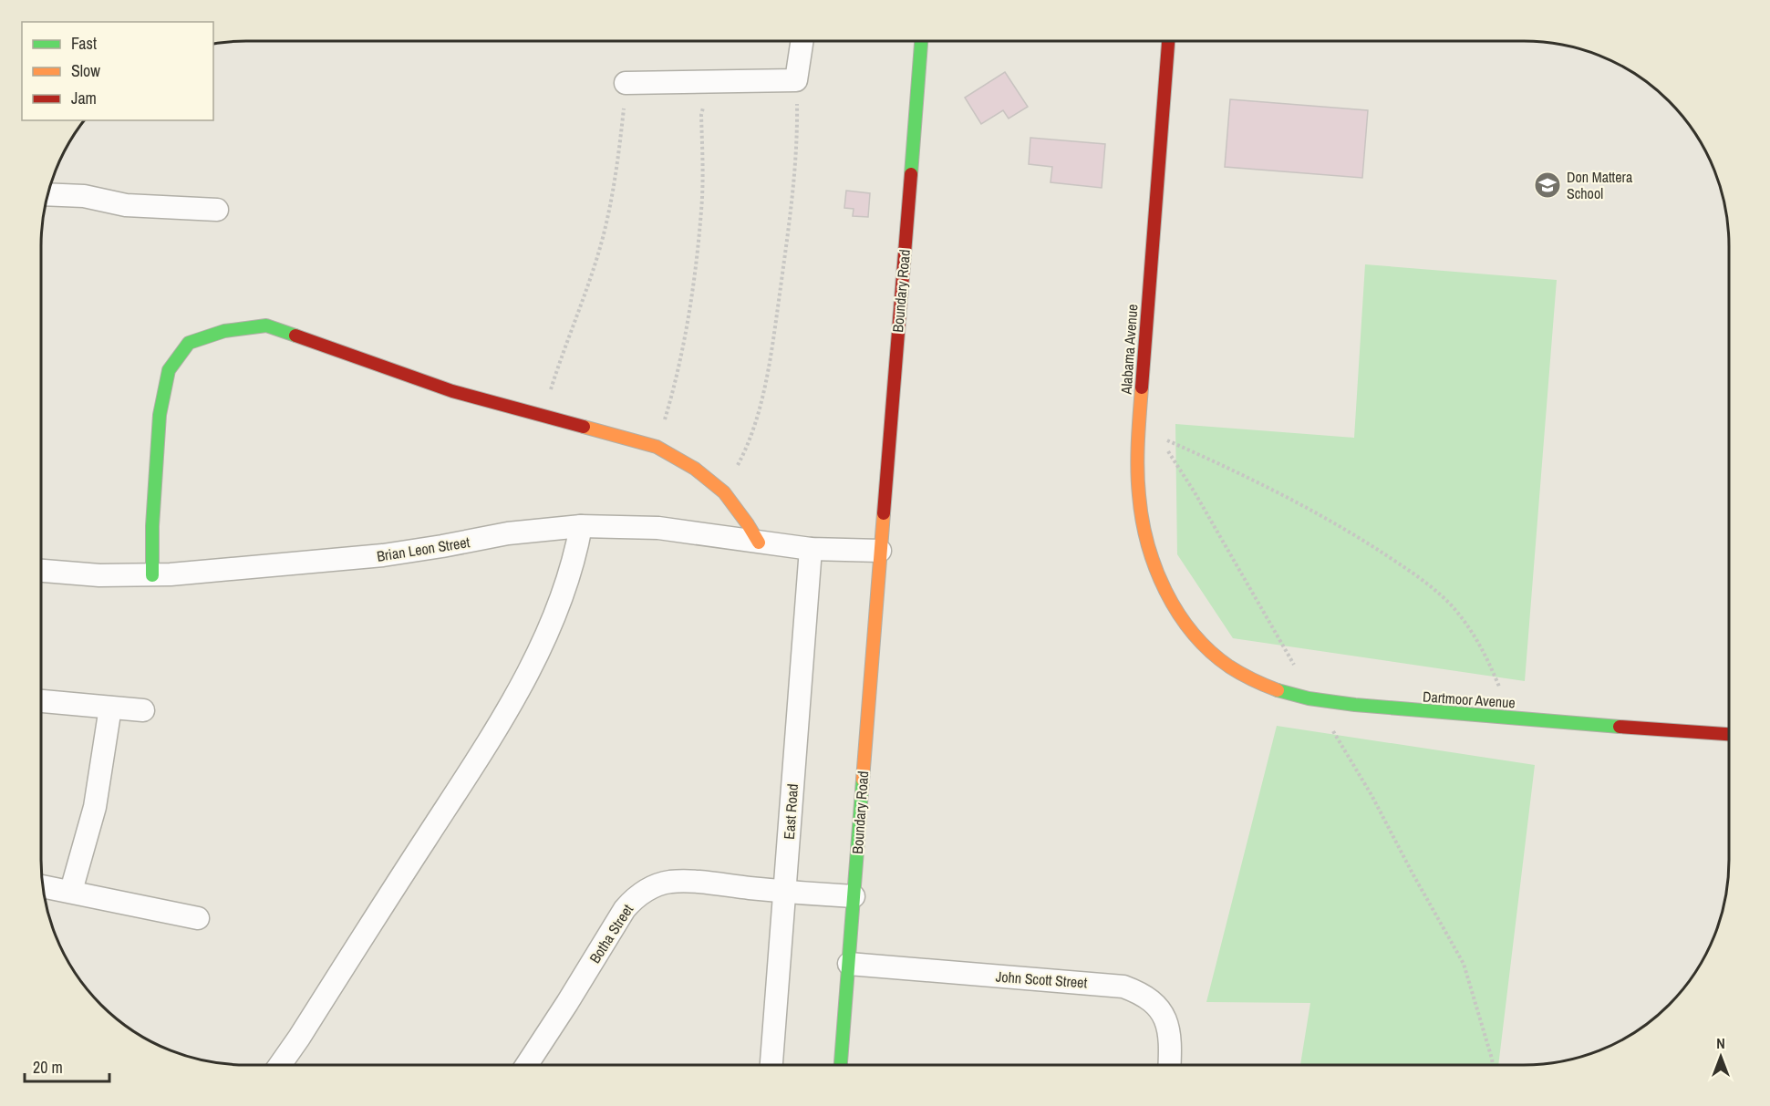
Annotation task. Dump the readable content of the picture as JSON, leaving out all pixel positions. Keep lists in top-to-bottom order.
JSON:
{
  "streets": {
    "street": [
      "Boundary Road",
      "Alabama Avenue",
      "Brian Leon Street",
      "Dartmoor Avenue",
      "East Road",
      "Botha Street",
      "John Scott Street"
    ]
  },
  "crossings": [
    ["Boundary Road", "Botha Street"],
    ["Boundary Road", "John Scott Street"],
    ["Alabama Avenue", "Dartmoor Avenue"],
    ["Brian Leon Street", "East Road"],
    ["East Road", "Botha Street"]
  ],
  "places": {
    "school or university": ["Don Mattera School"]
  },
  "legend": ["Fast", "Slow", "Jam"],
  "scale_bar": "20 m",
  "north": "top"
}
